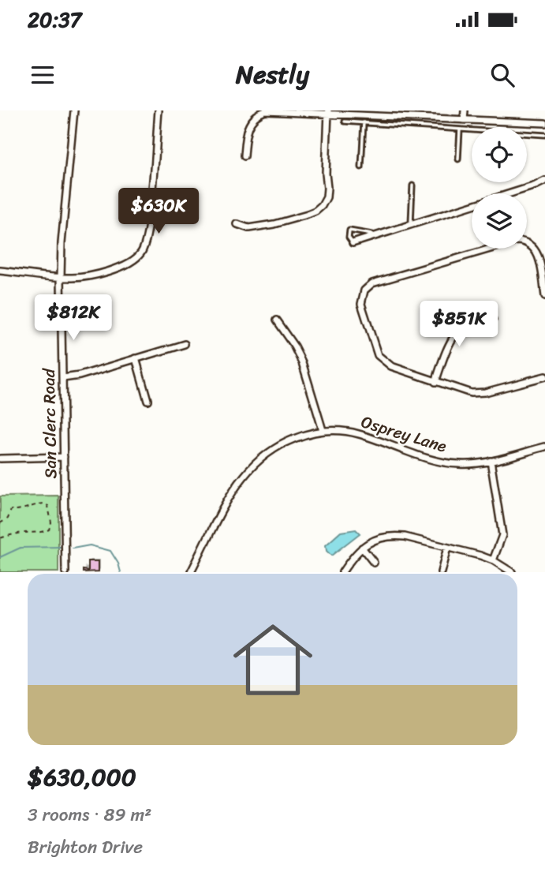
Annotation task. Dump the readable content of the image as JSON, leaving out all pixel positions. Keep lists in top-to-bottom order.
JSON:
{
  "streets": {
    "street": ["San Clerc Road", "Osprey Lane"]
  },
  "page": {
    "status": "20:37",
    "header": "Nestly",
    "price": ["$630K", "$812K", "$851K"],
    "list": [
      {
        "name": "$630,000",
        "note": "3 rooms · 89 m² · Brighton Drive"
      }
    ]
  }
}
